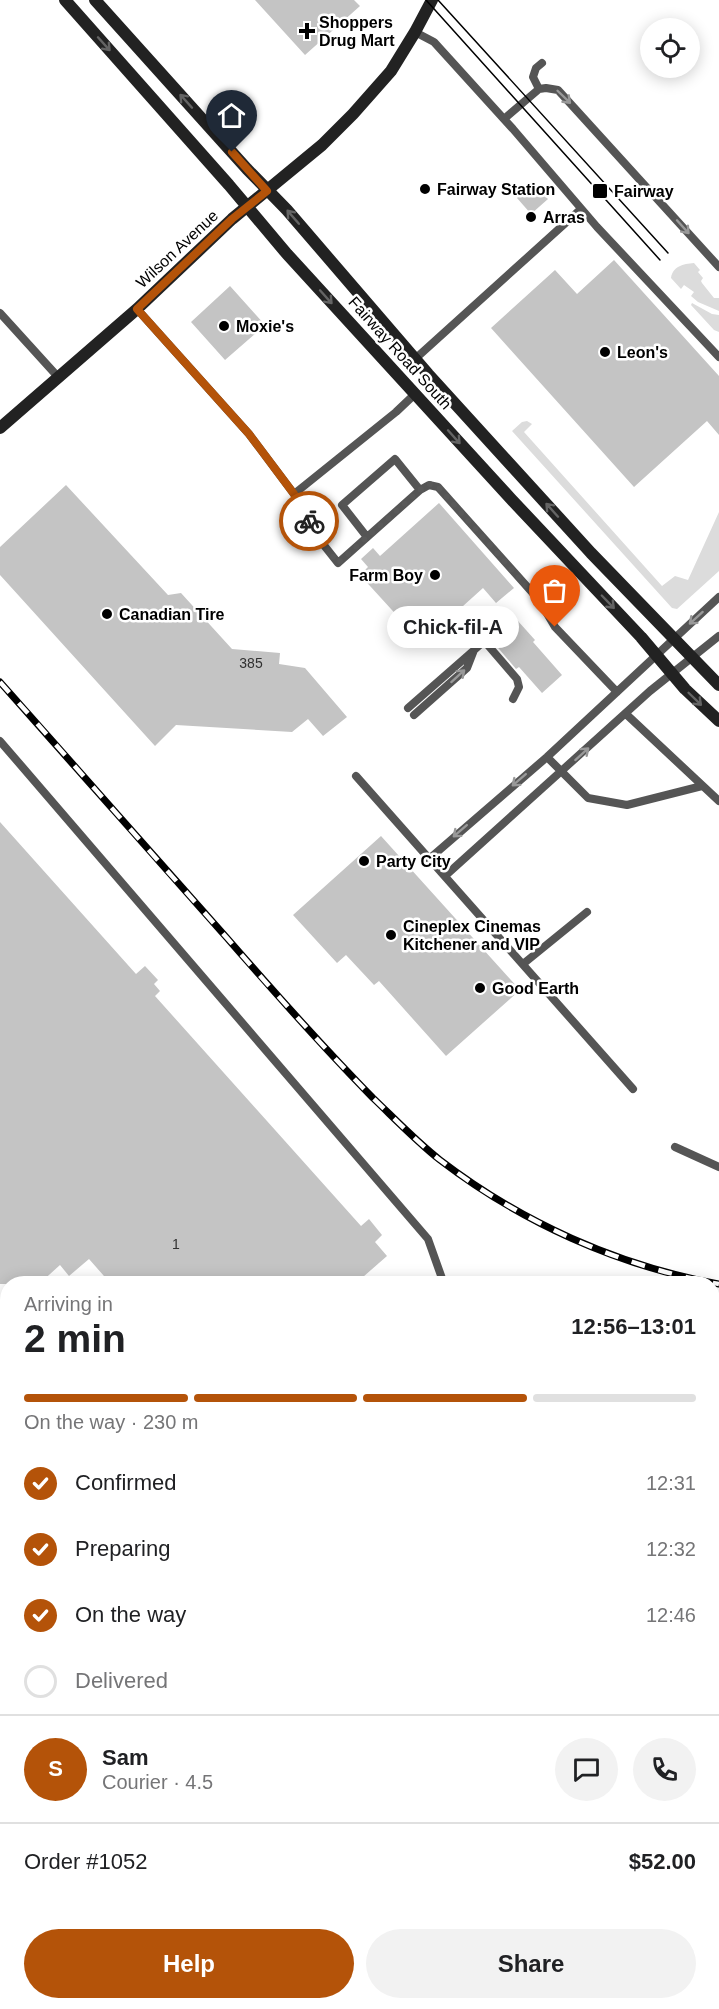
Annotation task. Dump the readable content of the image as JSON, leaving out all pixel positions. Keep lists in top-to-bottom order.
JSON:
{
  "streets": {
    "main road": ["Wilson Avenue", "Fairway Road South"]
  },
  "crossings": [
    ["Wilson Avenue", "Fairway Road South"]
  ],
  "places": {
    "health": ["Shoppers Drug Mart"],
    "other": [
      "Fairway Station",
      "Arras",
      "Moxie's",
      "Leon's",
      "Farm Boy",
      "Canadian Tire",
      "Chick-fil-A",
      "Party City",
      "Cineplex Cinemas Kitchener and VIP",
      "Good Earth"
    ],
    "transit": ["Fairway"]
  },
  "house_numbers": ["385", "1"],
  "page": {
    "bubble": "Chick-fil-A",
    "heading": ["2 min", "Arriving in", "12:56–13:01"],
    "panel": [
      "Sam",
      "Courier · 4.5",
      "Order #1052",
      "$52.00"
    ],
    "bar": "On the way · 230 m",
    "list": [
      ["Confirmed", "12:31"],
      ["Preparing", "12:32"],
      ["On the way", "12:46"],
      "Delivered"
    ],
    "round": "S",
    "buttons": ["Help", "Share"]
  }
}
